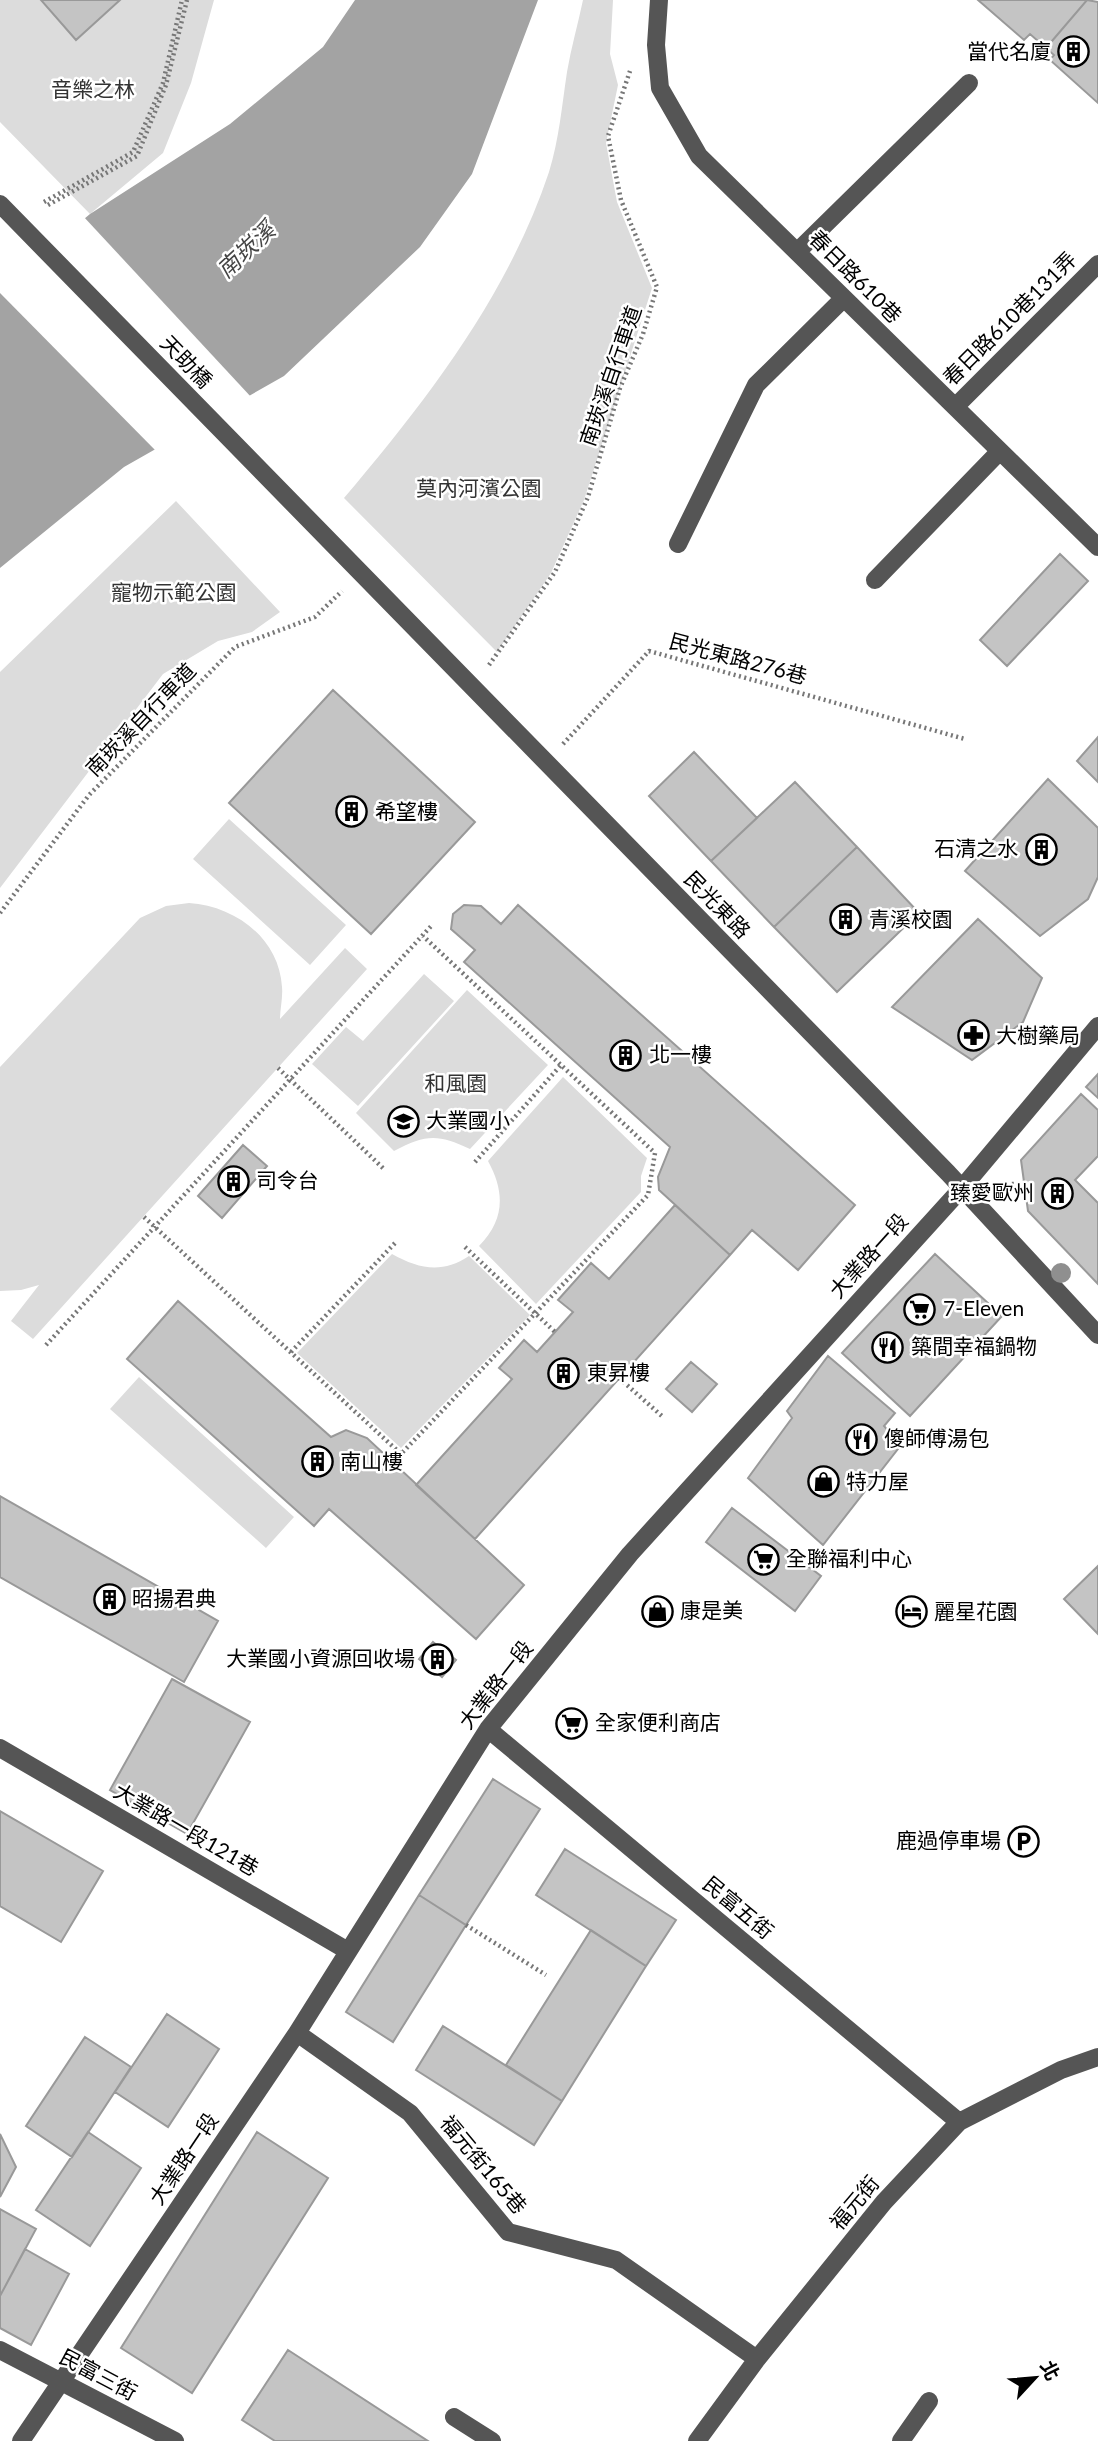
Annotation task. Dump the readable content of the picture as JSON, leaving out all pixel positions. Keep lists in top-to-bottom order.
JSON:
{
  "streets": {
    "street": [
      "春日路610巷",
      "春日路610巷131弄",
      "天助橋",
      "民光東路",
      "大業路一段",
      "大業路一段121巷",
      "民富五街",
      "福元街165巷",
      "福元街",
      "民富三街"
    ],
    "path": ["南崁溪自行車道", "民光東路276巷"]
  },
  "crossings": [
    ["春日路610巷", "春日路610巷131弄"],
    ["天助橋", "民光東路"],
    ["民光東路276巷", "民光東路"],
    ["民光東路", "大業路一段"],
    ["大業路一段", "大業路一段121巷"],
    ["大業路一段", "民富五街"],
    ["大業路一段", "福元街165巷"],
    ["大業路一段", "民富三街"],
    ["民富五街", "福元街"],
    ["福元街165巷", "福元街"]
  ],
  "water": ["南崁溪"],
  "parks": [
    "音樂之林",
    "莫內河濱公園",
    "寵物示範公園",
    "和風園"
  ],
  "places": {
    "building": [
      "當代名廈",
      "希望樓",
      "石清之水",
      "青溪校園",
      "北一樓",
      "司令台",
      "臻愛歐州",
      "東昇樓",
      "南山樓",
      "昭揚君典",
      "大業國小資源回收場"
    ],
    "pharmacy": ["大樹藥局"],
    "school or university": ["大業國小"],
    "supermarket": ["7-Eleven", "全聯福利中心", "全家便利商店"],
    "restaurant": ["築間幸福鍋物", "傻師傅湯包"],
    "shop": ["特力屋", "康是美"],
    "hotel": ["麗星花園"],
    "parking": ["鹿過停車場"]
  },
  "north": "top right"
}
